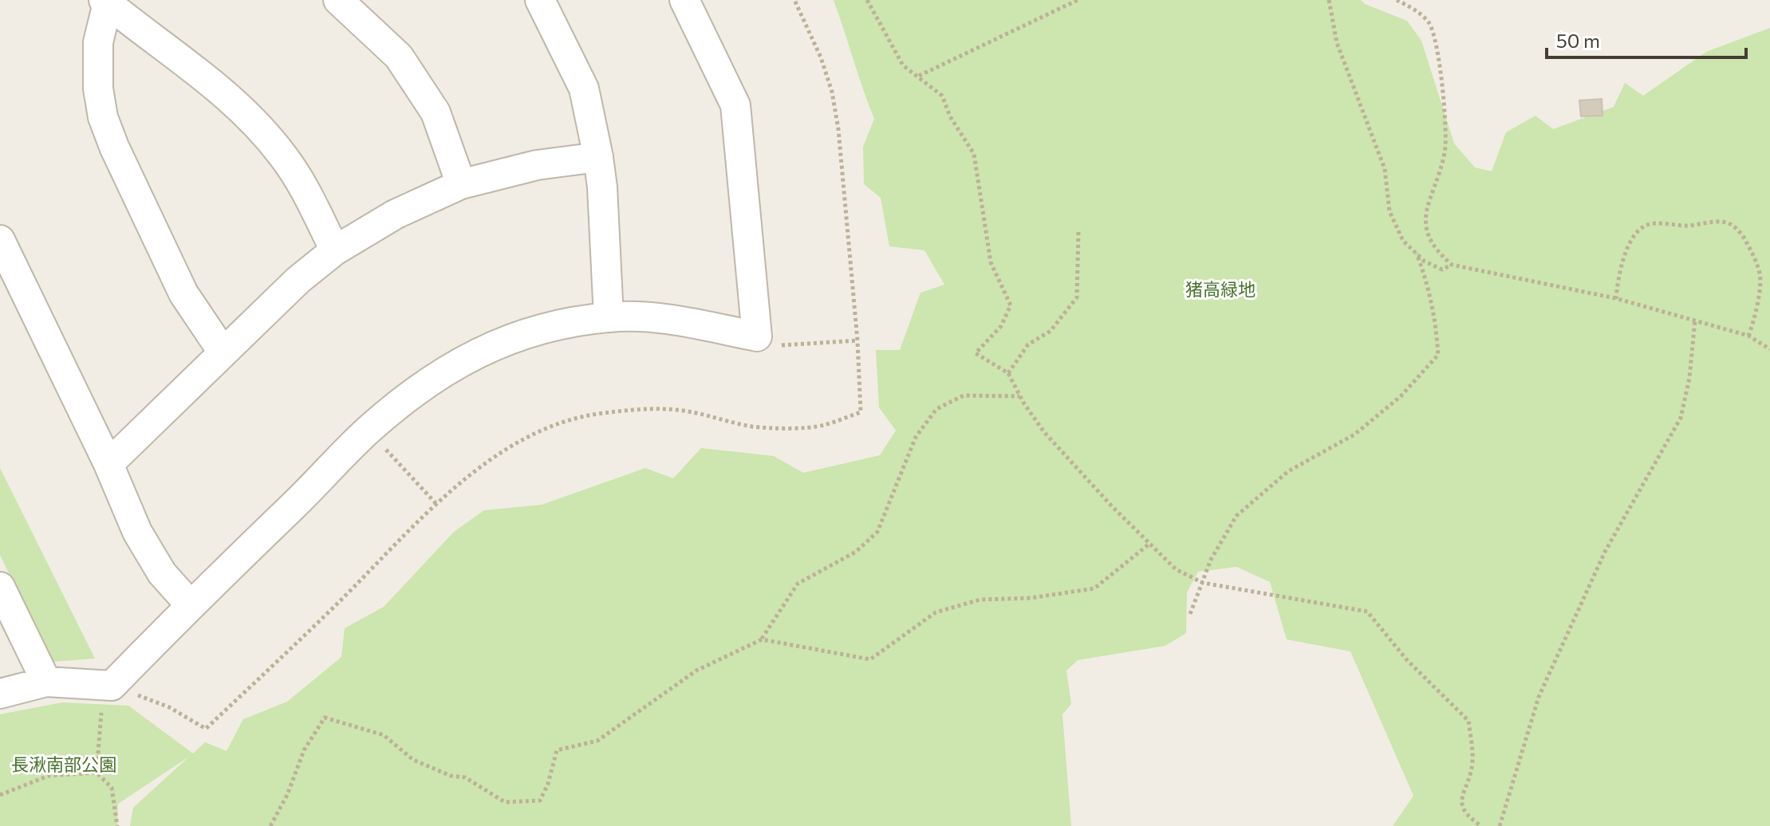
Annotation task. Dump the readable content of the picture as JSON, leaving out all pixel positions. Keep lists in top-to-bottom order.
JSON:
{
  "parks": ["猪高緑地", "長湫南部公園"],
  "scale_bar": "50 m"
}
